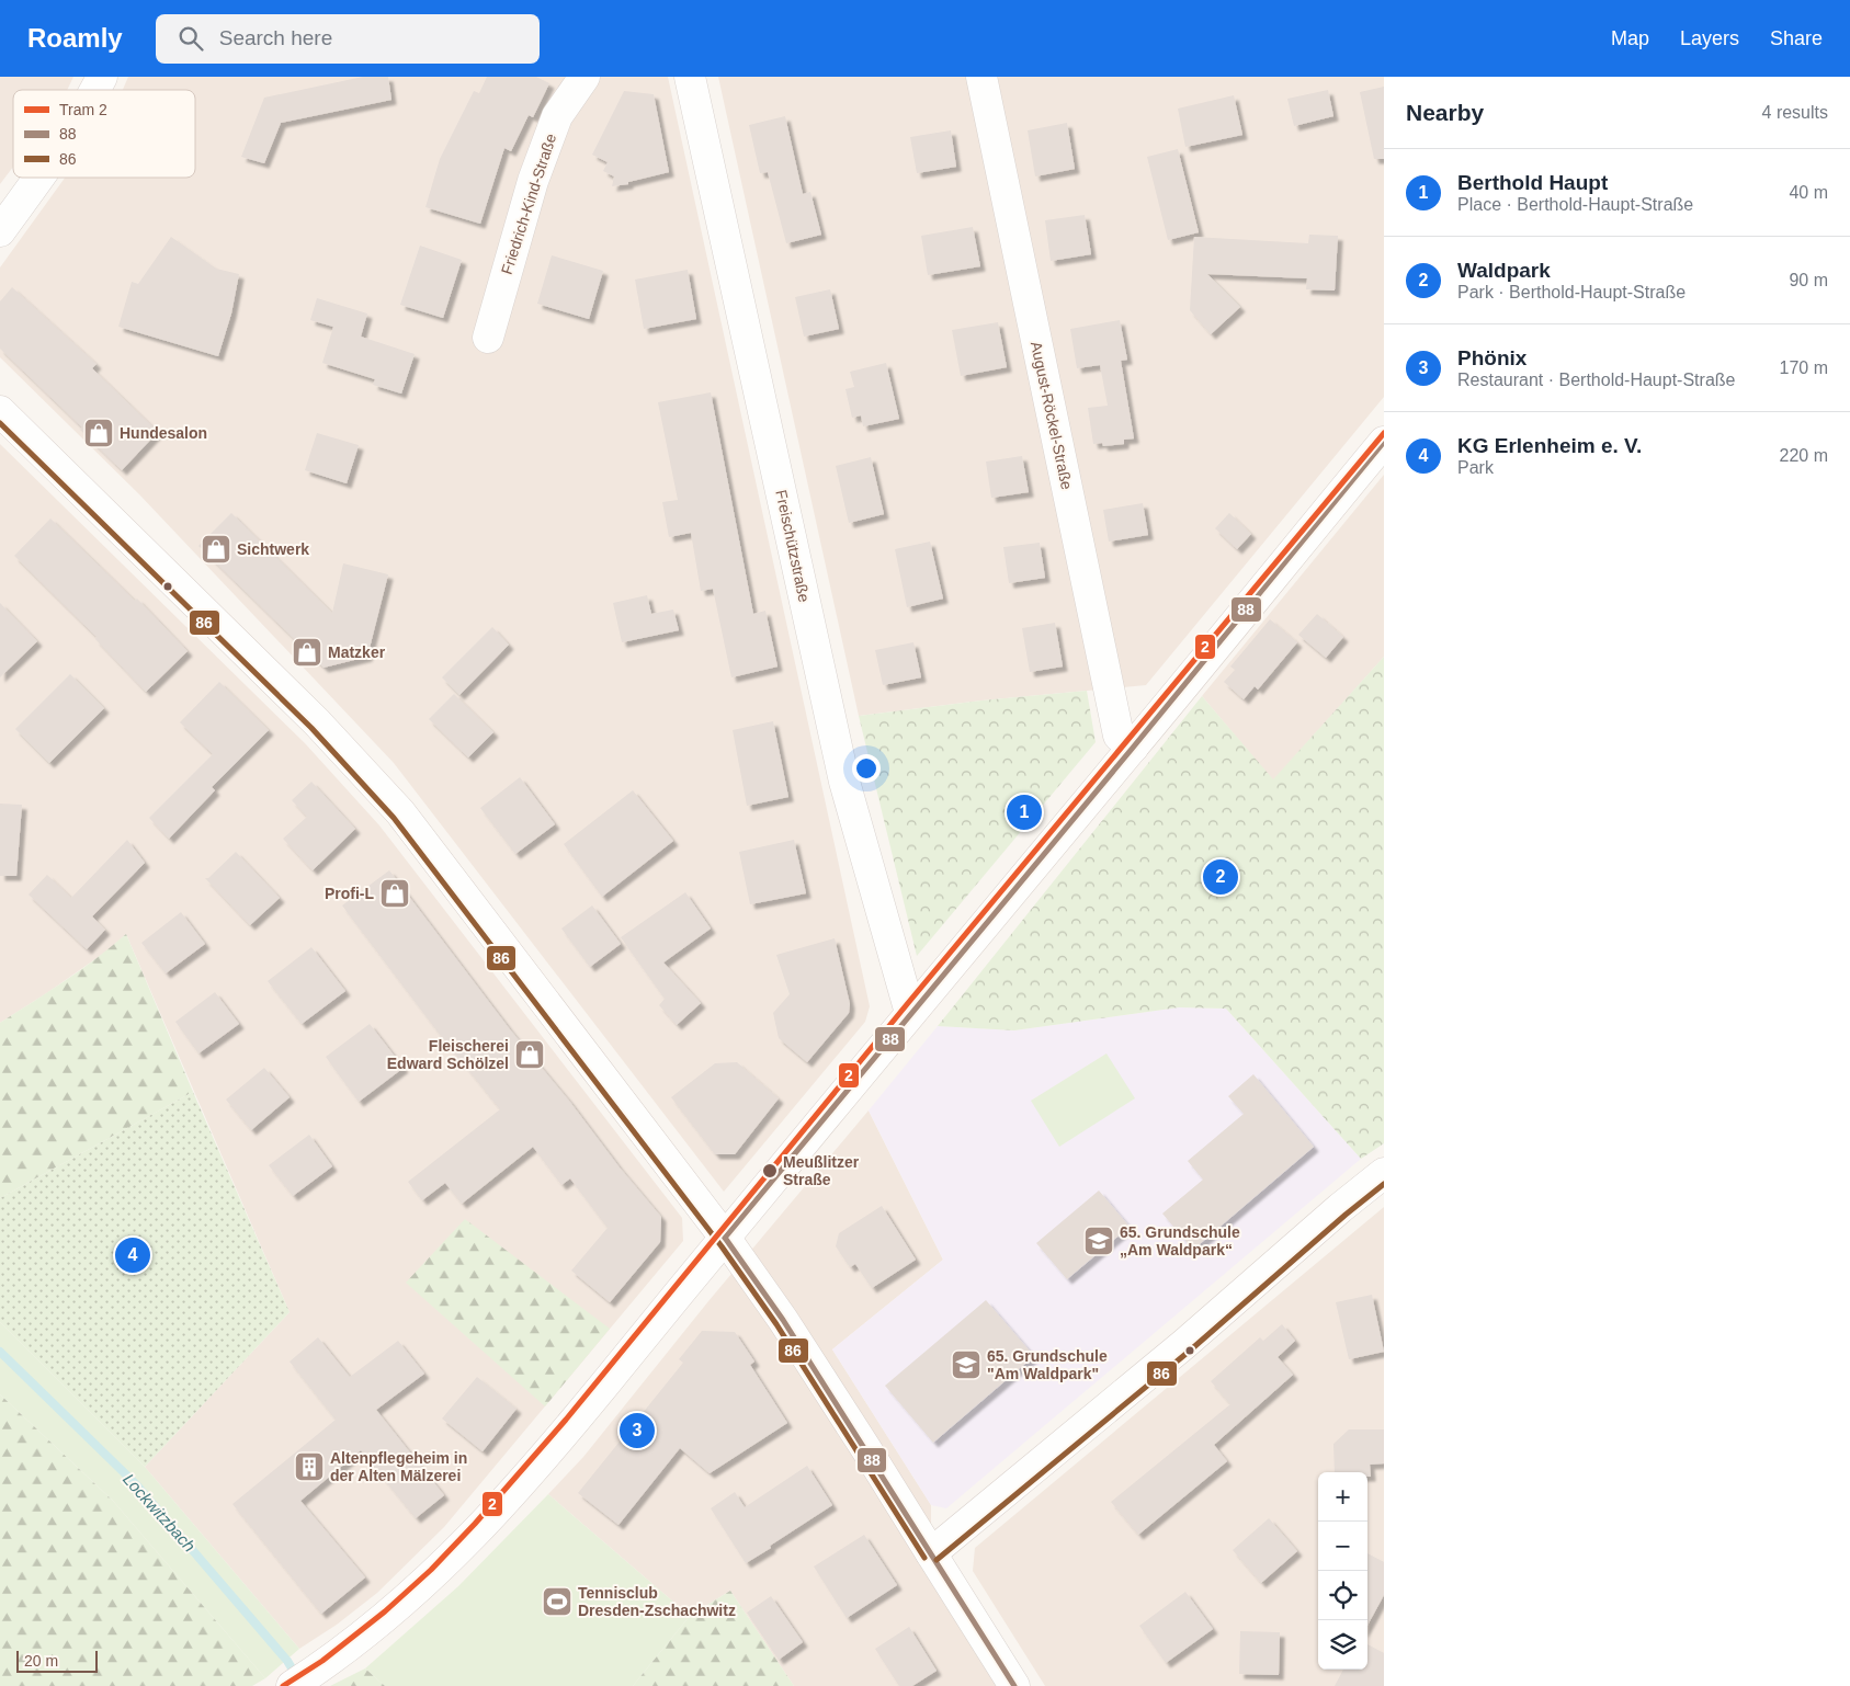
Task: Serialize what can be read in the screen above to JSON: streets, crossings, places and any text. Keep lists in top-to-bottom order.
{
  "streets": {
    "street": ["Friedrich-Kind-Straße", "August-Röckel-Straße", "Freischützstraße"]
  },
  "water": ["Lockwitzbach"],
  "places": {
    "shop": [
      "Hundesalon",
      "Sichtwerk",
      "Matzker",
      "Profi-L",
      "Fleischerei Edward Schölzel"
    ],
    "other": ["Meußlitzer Straße"],
    "school or university": ["65. Grundschule „Am Waldpark“", "65. Grundschule \"Am Waldpark\""],
    "building": ["Altenpflegeheim in der Alten Mälzerei"],
    "sports": ["Tennisclub Dresden-Zschachwitz"]
  },
  "lines": ["transit line 86", "tram line 2", "transit line 88"],
  "legend": ["Tram 2", "88", "86"],
  "scale_bar": "20 m",
  "page": {
    "header": "Roamly",
    "search": "Search here",
    "nav": ["Map", "Layers", "Share"],
    "heading": ["Nearby", "4 results"],
    "list": [
      {
        "mark": "1",
        "name": "Berthold Haupt",
        "note": "Place · Berthold-Haupt-Straße",
        "value": "40 m"
      },
      {
        "mark": "2",
        "name": "Waldpark",
        "note": "Park · Berthold-Haupt-Straße",
        "value": "90 m"
      },
      {
        "mark": "3",
        "name": "Phönix",
        "note": "Restaurant · Berthold-Haupt-Straße",
        "value": "170 m"
      },
      {
        "mark": "4",
        "name": "KG Erlenheim e. V.",
        "note": "Park",
        "value": "220 m"
      }
    ],
    "pins": [
      "1",
      "2",
      "4",
      "3"
    ],
    "map_buttons": ["+", "−"],
    "scale": "20 m"
  }
}
